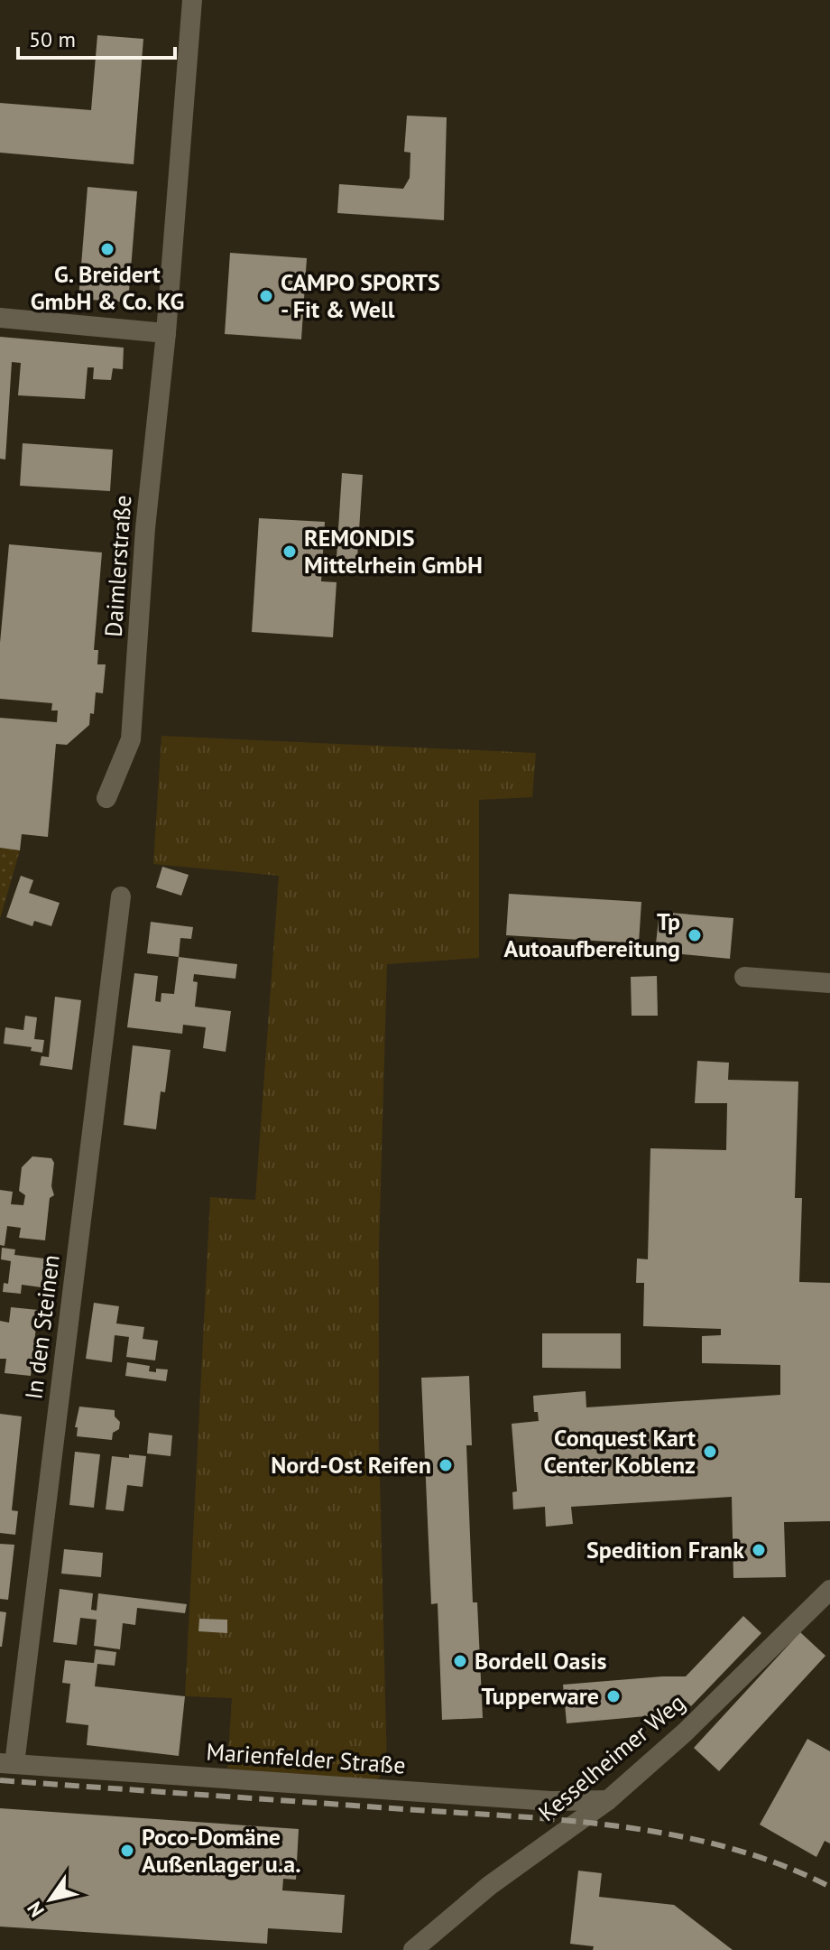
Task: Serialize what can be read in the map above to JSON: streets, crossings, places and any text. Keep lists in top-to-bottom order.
{
  "streets": {
    "street": [
      "Daimlerstraße",
      "In den Steinen",
      "Kesselheimer Weg",
      "Marienfelder Straße"
    ]
  },
  "crossings": [
    ["In den Steinen", "Marienfelder Straße"],
    ["Kesselheimer Weg", "Marienfelder Straße"]
  ],
  "places": [
    "G. Breidert GmbH & Co. KG",
    "CAMPO SPORTS - Fit & Well",
    "REMONDIS Mittelrhein GmbH",
    "Tp Autoaufbereitung",
    "Conquest Kart Center Koblenz",
    "Nord-Ost Reifen",
    "Spedition Frank",
    "Bordell Oasis",
    "Tupperware",
    "Poco-Domäne Außenlager u.a."
  ],
  "scale_bar": "50 m",
  "north": "bottom left"
}
